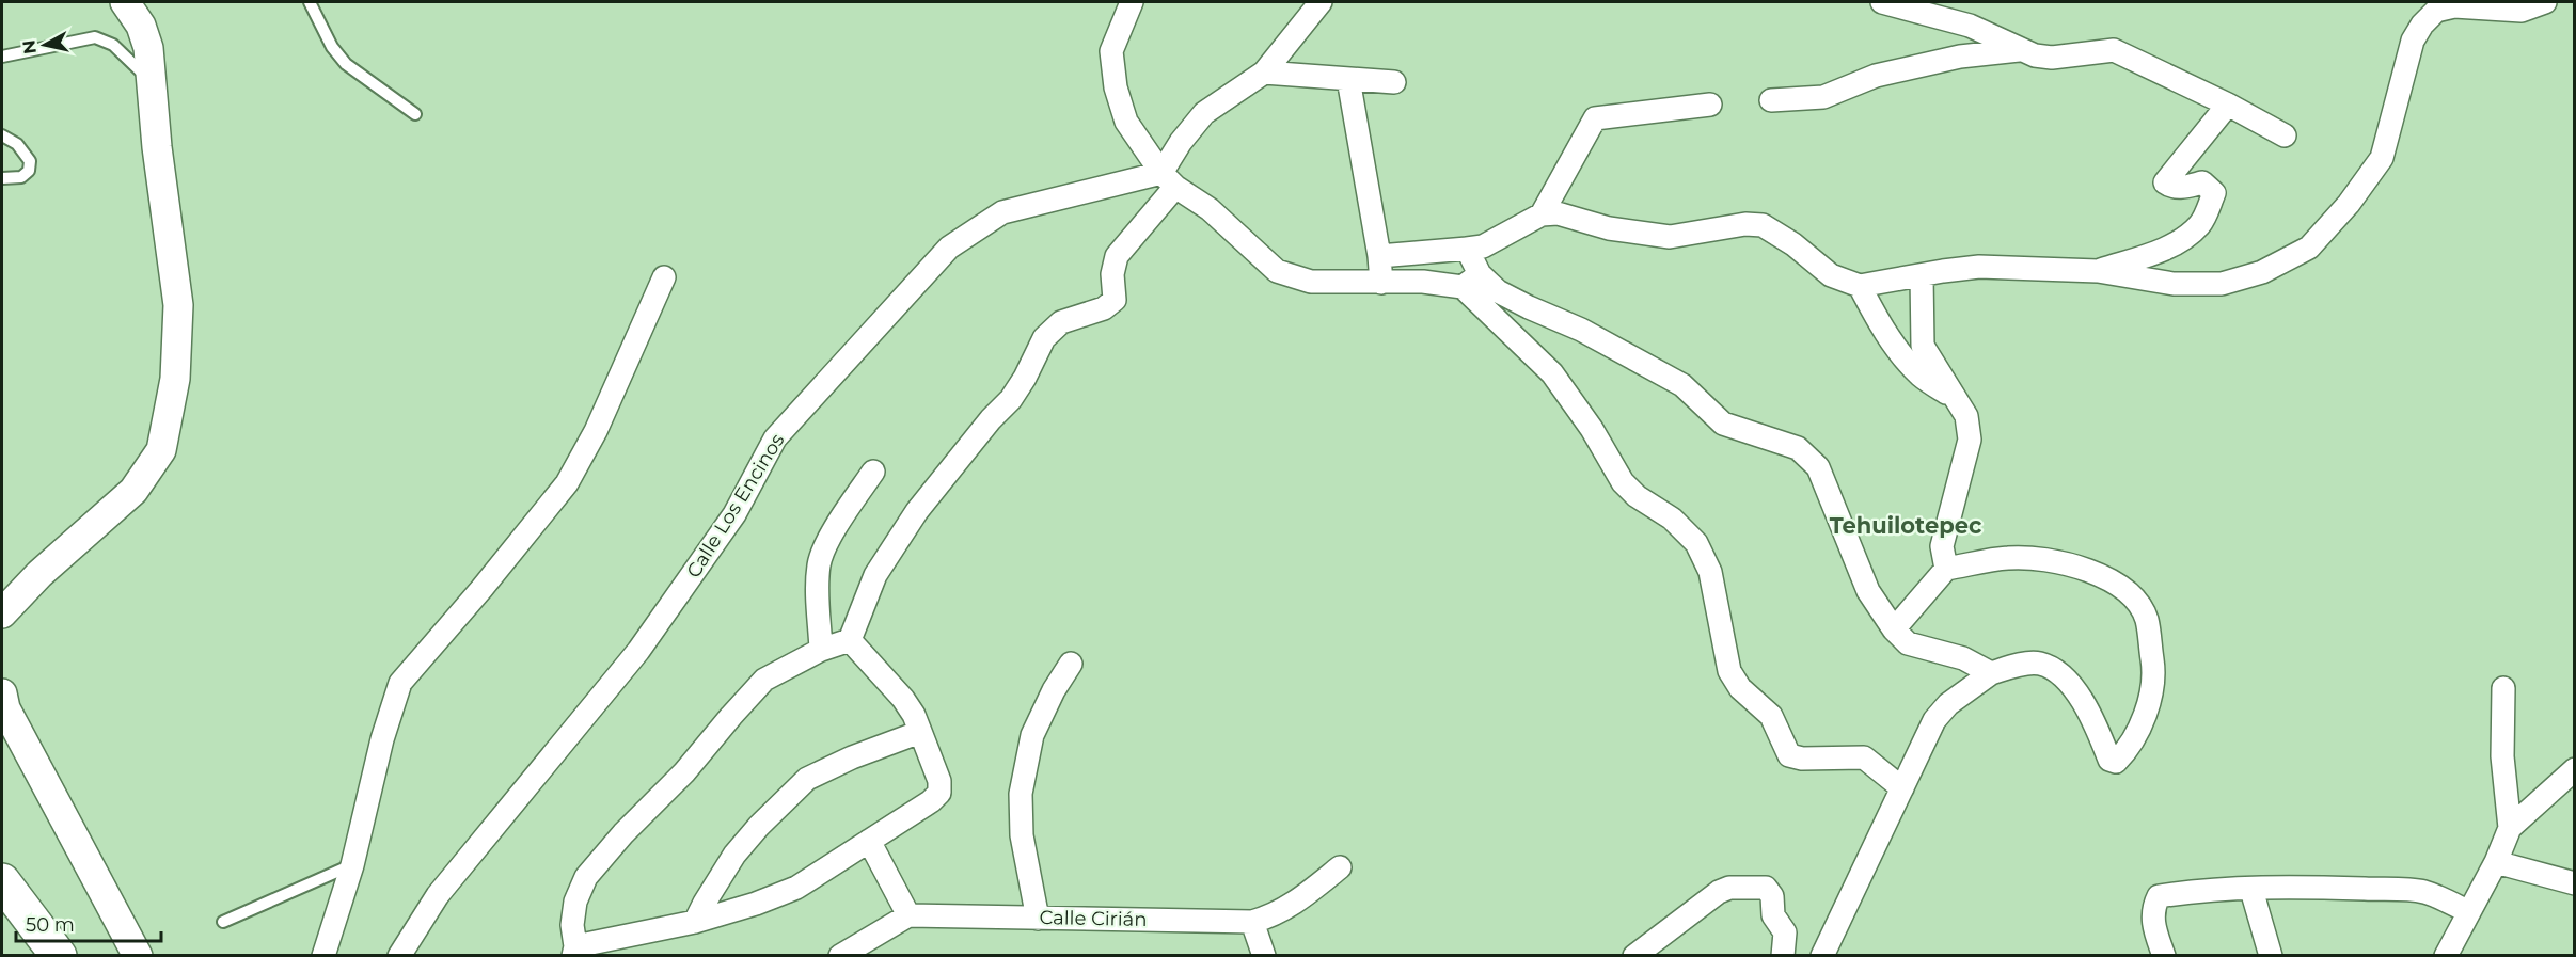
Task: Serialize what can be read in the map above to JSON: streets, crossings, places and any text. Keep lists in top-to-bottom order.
{
  "streets": {
    "street": ["Calle Los Encinos", "Calle Cirián"]
  },
  "districts": ["Tehuilotepec"],
  "scale_bar": "50 m",
  "north": "left"
}
